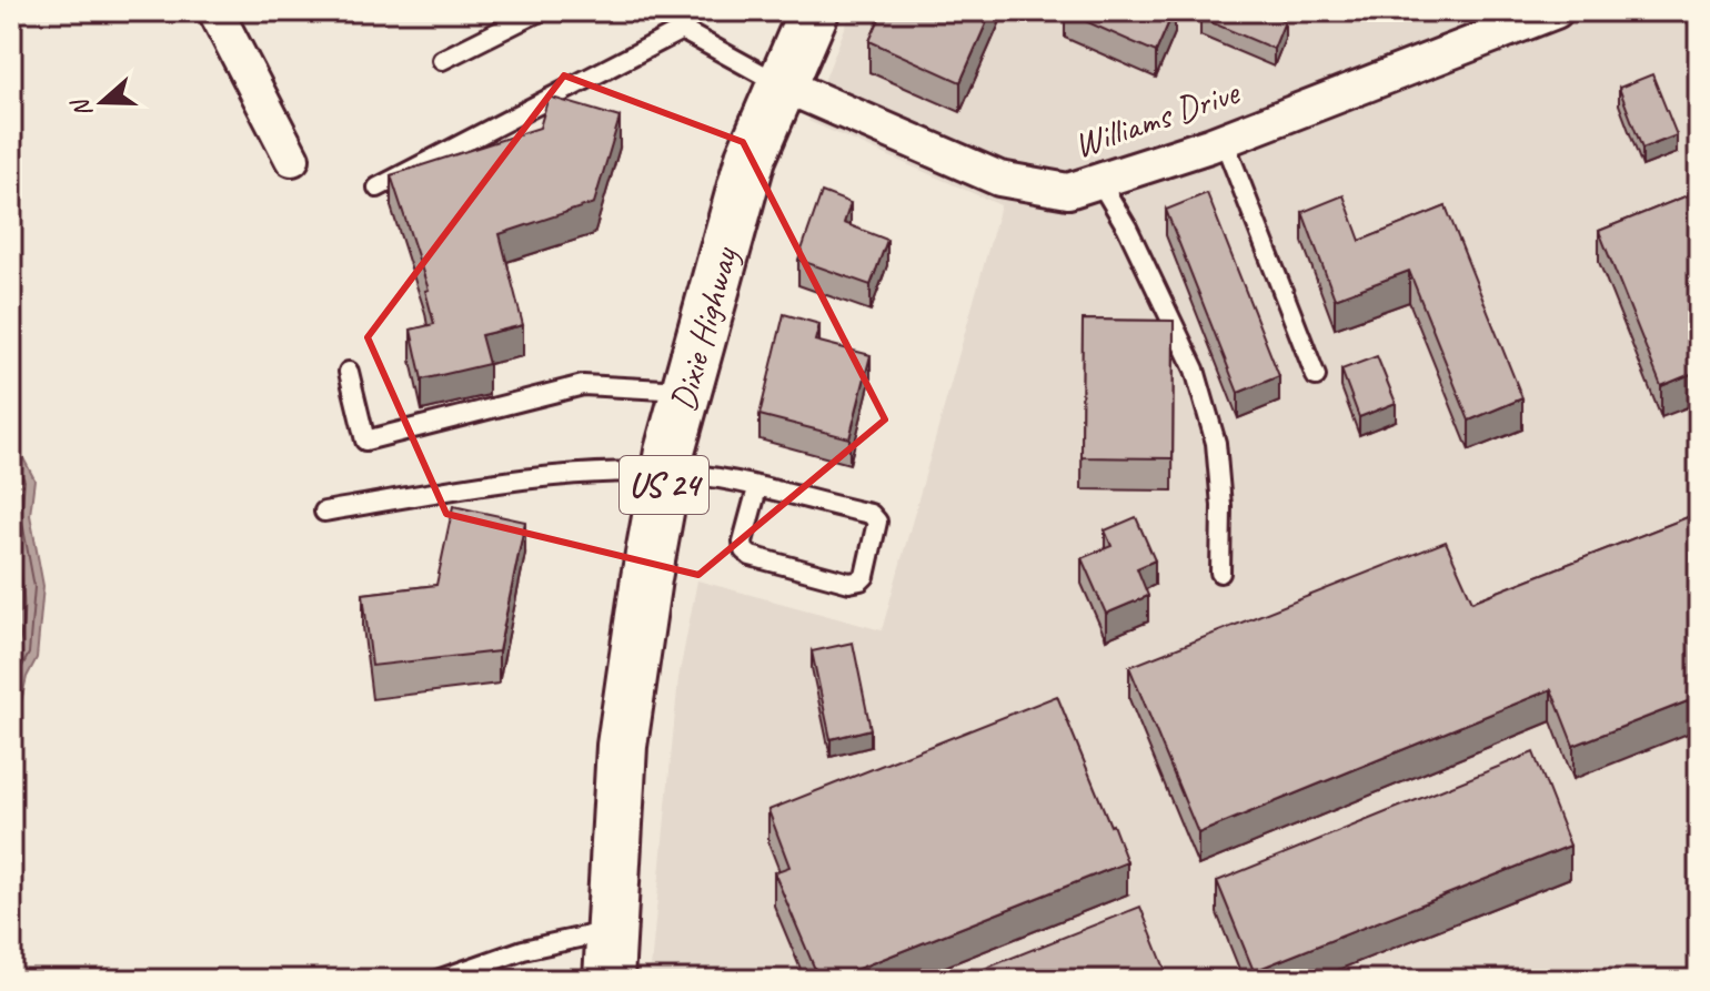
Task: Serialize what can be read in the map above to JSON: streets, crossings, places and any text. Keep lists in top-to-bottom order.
{
  "streets": {
    "main road": ["Dixie Highway", "US 24"],
    "street": ["Williams Drive"]
  },
  "crossings": [
    ["Williams Drive", "Dixie Highway"]
  ],
  "north": "left"
}
